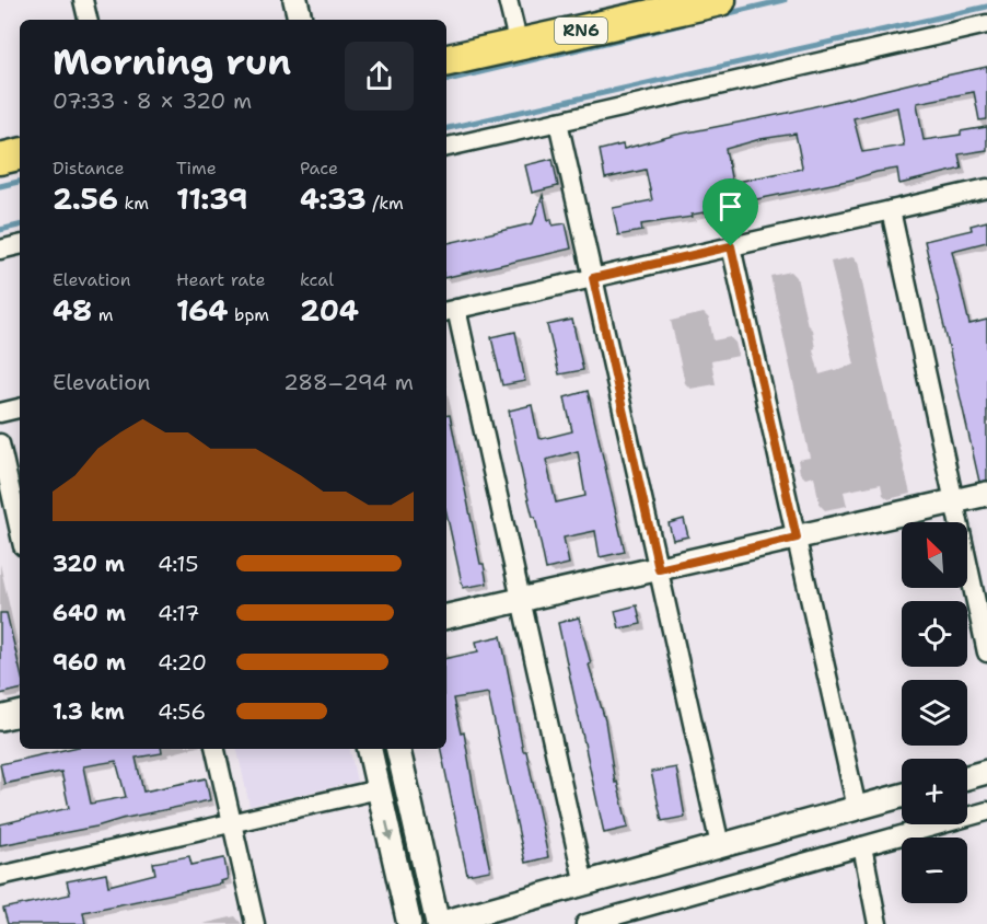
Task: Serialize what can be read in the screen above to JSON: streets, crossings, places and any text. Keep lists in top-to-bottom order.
{
  "streets": {
    "highway": ["RN6"]
  },
  "north": "top left",
  "page": {
    "heading": ["Morning run", "07:33 · 8 × 320 m"],
    "stats": [
      ["Distance", "2.56 km"],
      ["Time", "11:39"],
      ["Pace", "4:33 /km"],
      ["Elevation", "48 m"],
      ["Heart rate", "164 bpm"],
      ["kcal", "204"]
    ],
    "chart": ["Elevation", "288–294 m"],
    "map_buttons": ["+", "−"],
    "list": [
      {
        "name": "320 m",
        "note": "4:15"
      },
      {
        "name": "640 m",
        "note": "4:17"
      },
      {
        "name": "960 m",
        "note": "4:20"
      },
      {
        "name": "1.3 km",
        "note": "4:56"
      }
    ]
  }
}
